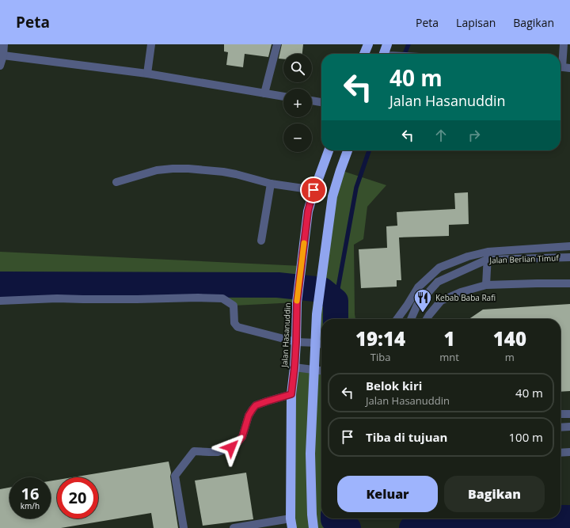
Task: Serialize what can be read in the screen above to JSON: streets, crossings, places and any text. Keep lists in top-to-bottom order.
{
  "streets": {
    "highway": ["Jalan Hasanuddin"],
    "street": ["Jalan Berlian Timuf"]
  },
  "places": {
    "restaurant": ["Kebab Baba Rafi"]
  },
  "page": {
    "header": "Peta",
    "nav": ["Peta", "Lapisan", "Bagikan"],
    "map_buttons": ["+", "−"],
    "turn": ["40 m", "Jalan Hasanuddin"],
    "eta": [
      "19:14",
      "Tiba",
      "1",
      "mnt",
      "140",
      "m"
    ],
    "list": [
      {
        "name": "Belok kiri",
        "note": "Jalan Hasanuddin",
        "value": "40 m"
      },
      {
        "name": "Tiba di tujuan",
        "value": "100 m"
      }
    ],
    "buttons": ["Keluar", "Bagikan"],
    "speed": "16 km/h",
    "limit": "20"
  }
}
